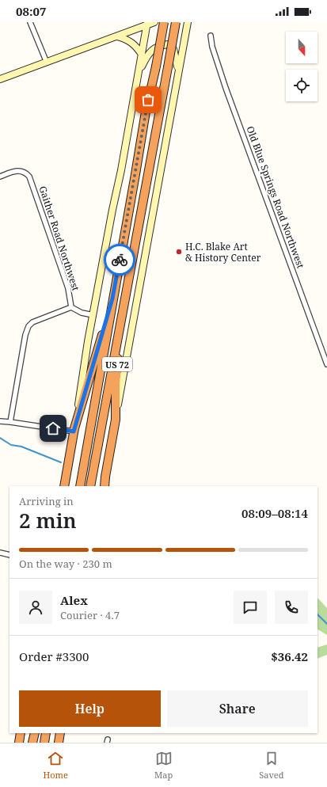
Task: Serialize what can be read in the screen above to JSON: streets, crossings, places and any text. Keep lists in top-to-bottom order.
{
  "streets": {
    "highway": ["US 72"],
    "street": ["Old Blue Springs Road Northwest", "Gaither Road Northwest"]
  },
  "places": ["H.C. Blake Art & History Center"],
  "north": "bottom",
  "page": {
    "status": "08:07",
    "heading": ["2 min", "Arriving in", "08:09–08:14"],
    "panel": [
      "Alex",
      "Courier · 4.7",
      "Order #3300",
      "$36.42"
    ],
    "bar": "On the way · 230 m",
    "buttons": ["Help", "Share"],
    "tabs": ["Home", "Map", "Saved"]
  }
}
